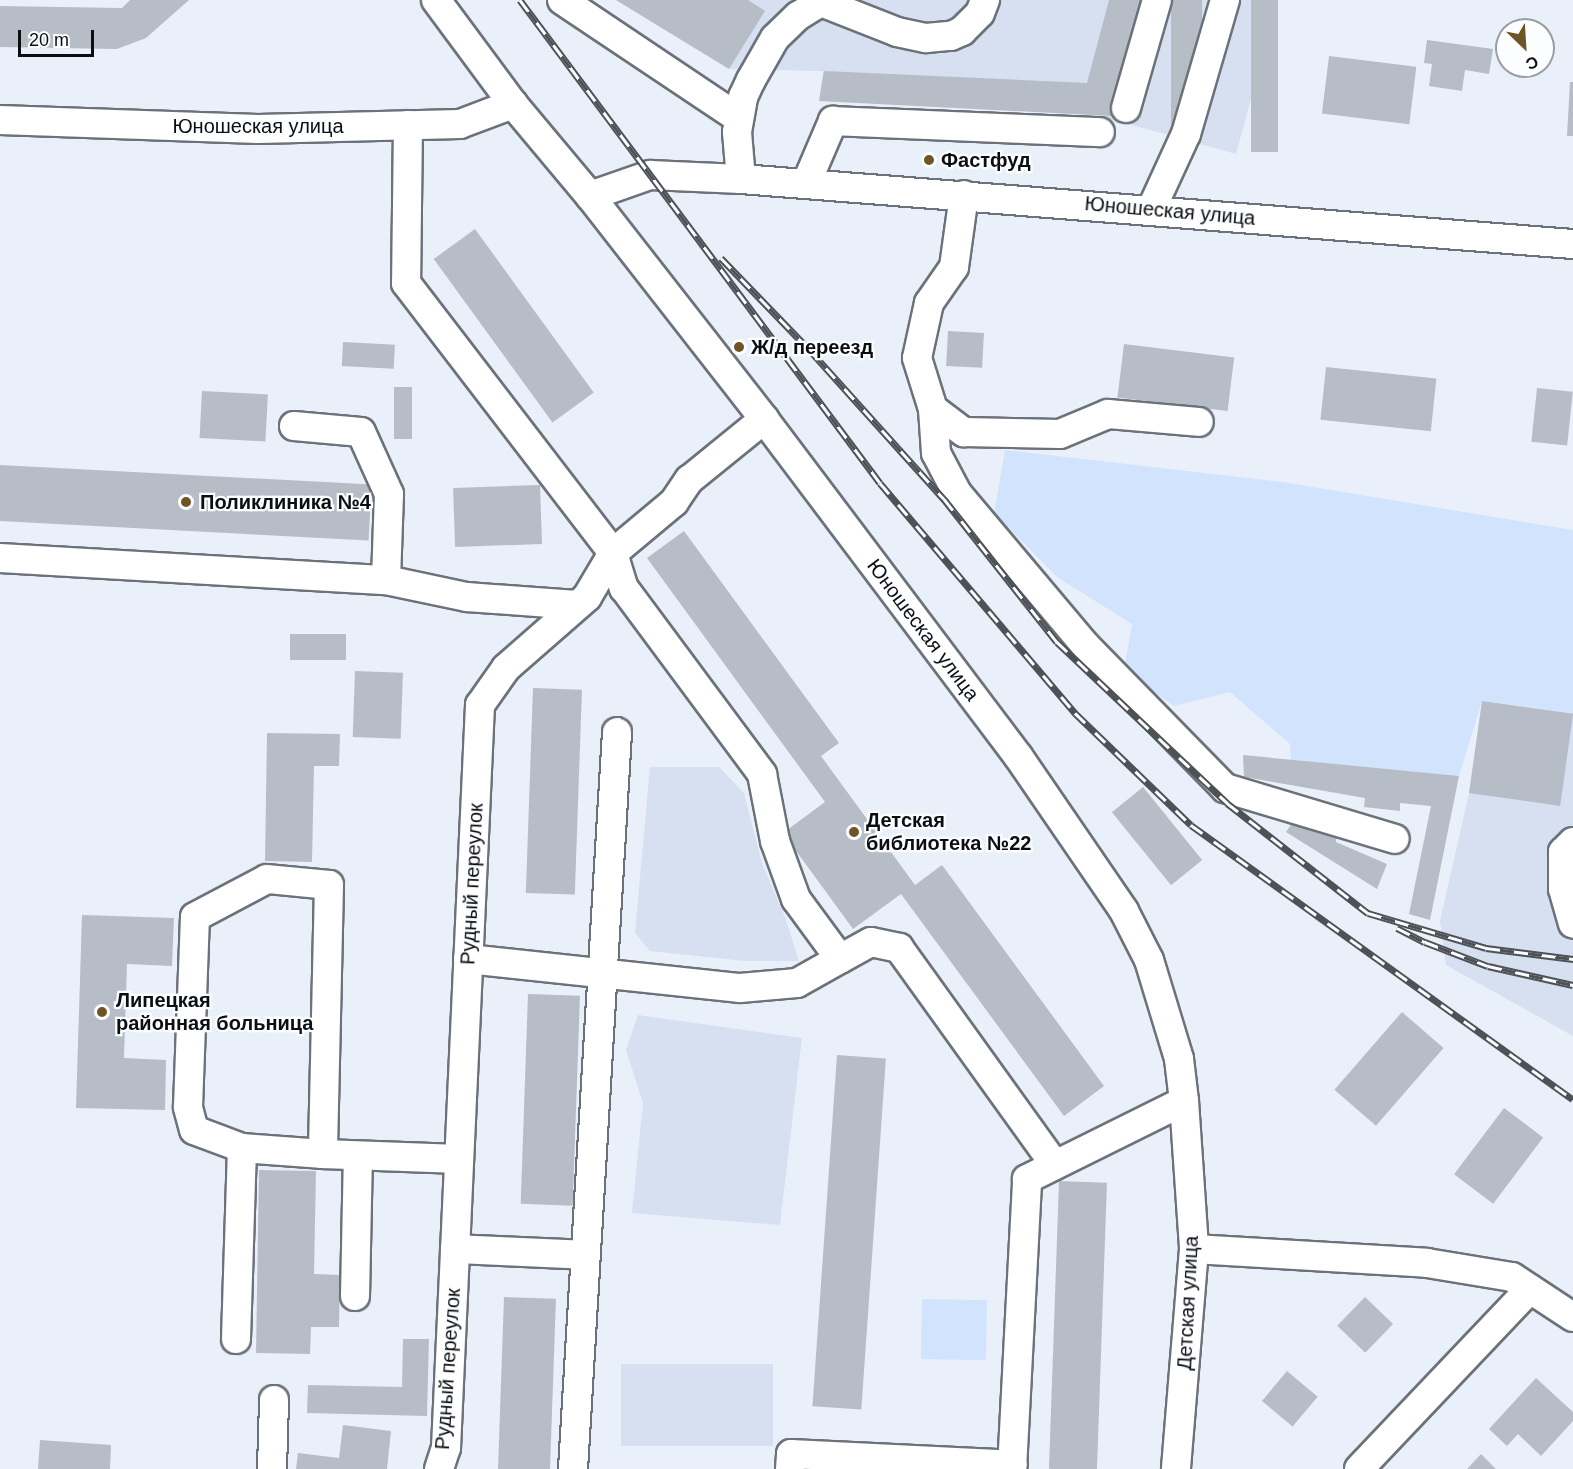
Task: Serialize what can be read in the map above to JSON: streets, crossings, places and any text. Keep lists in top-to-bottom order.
{
  "streets": {
    "street": ["Юношеская улица", "Рудный переулок", "Детская улица"]
  },
  "crossings": [
    ["Юношеская улица", "Рудный переулок"],
    ["Юношеская улица", "Детская улица"]
  ],
  "places": [
    "Фастфуд",
    "Ж/д переезд",
    "Поликлиника №4",
    "Детская библиотека №22",
    "Липецкая районная больница"
  ],
  "scale_bar": "20 m",
  "north": "bottom right"
}
